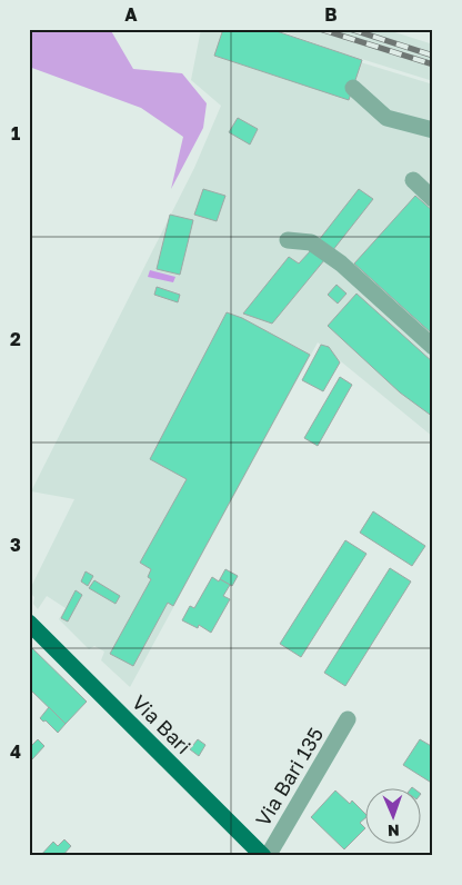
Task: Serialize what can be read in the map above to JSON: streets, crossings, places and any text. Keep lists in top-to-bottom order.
{
  "streets": {
    "main road": ["Via Bari"],
    "street": ["Via Bari 135"]
  },
  "crossings": [
    ["Via Bari", "Via Bari 135"]
  ],
  "north": "bottom",
  "grid": {
    "columns": ["A", "B"],
    "rows": [
      "1",
      "2",
      "3",
      "4"
    ]
  }
}
